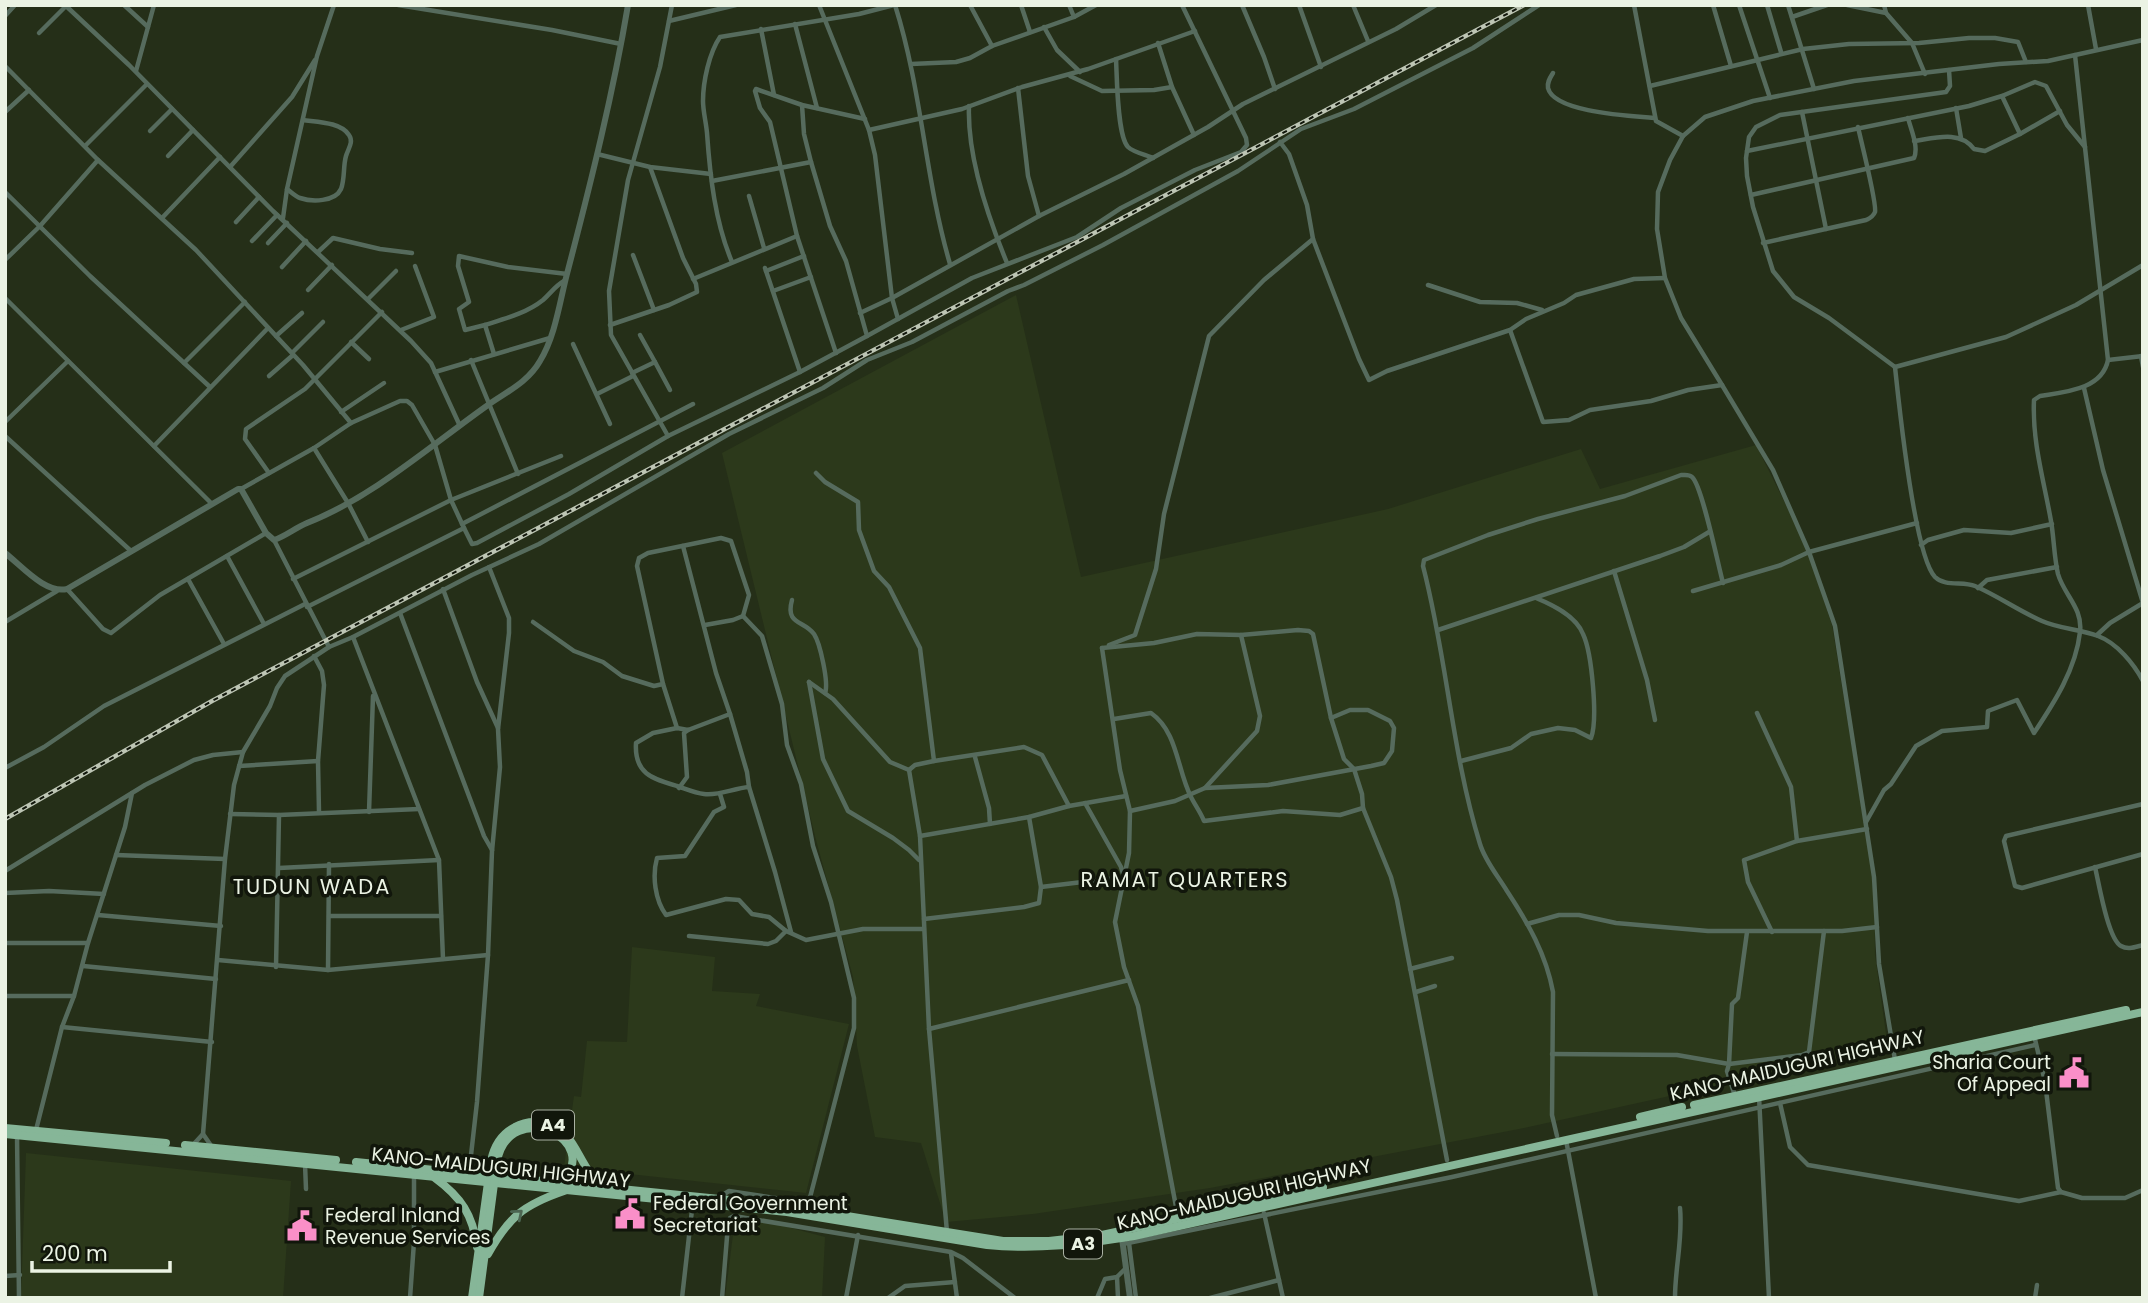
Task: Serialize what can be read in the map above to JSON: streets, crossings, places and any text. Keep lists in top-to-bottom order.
{
  "streets": {
    "highway": ["KANO-MAIDUGURI HIGHWAY", "A4", "A3"]
  },
  "crossings": [
    ["KANO-MAIDUGURI HIGHWAY", "A4"]
  ],
  "districts": ["RAMAT QUARTERS", "TUDUN WADA"],
  "places": {
    "public building": ["Sharia Court Of Appeal", "Federal Government Secretariat", "Federal Inland Revenue Services"]
  },
  "scale_bar": "200 m"
}
